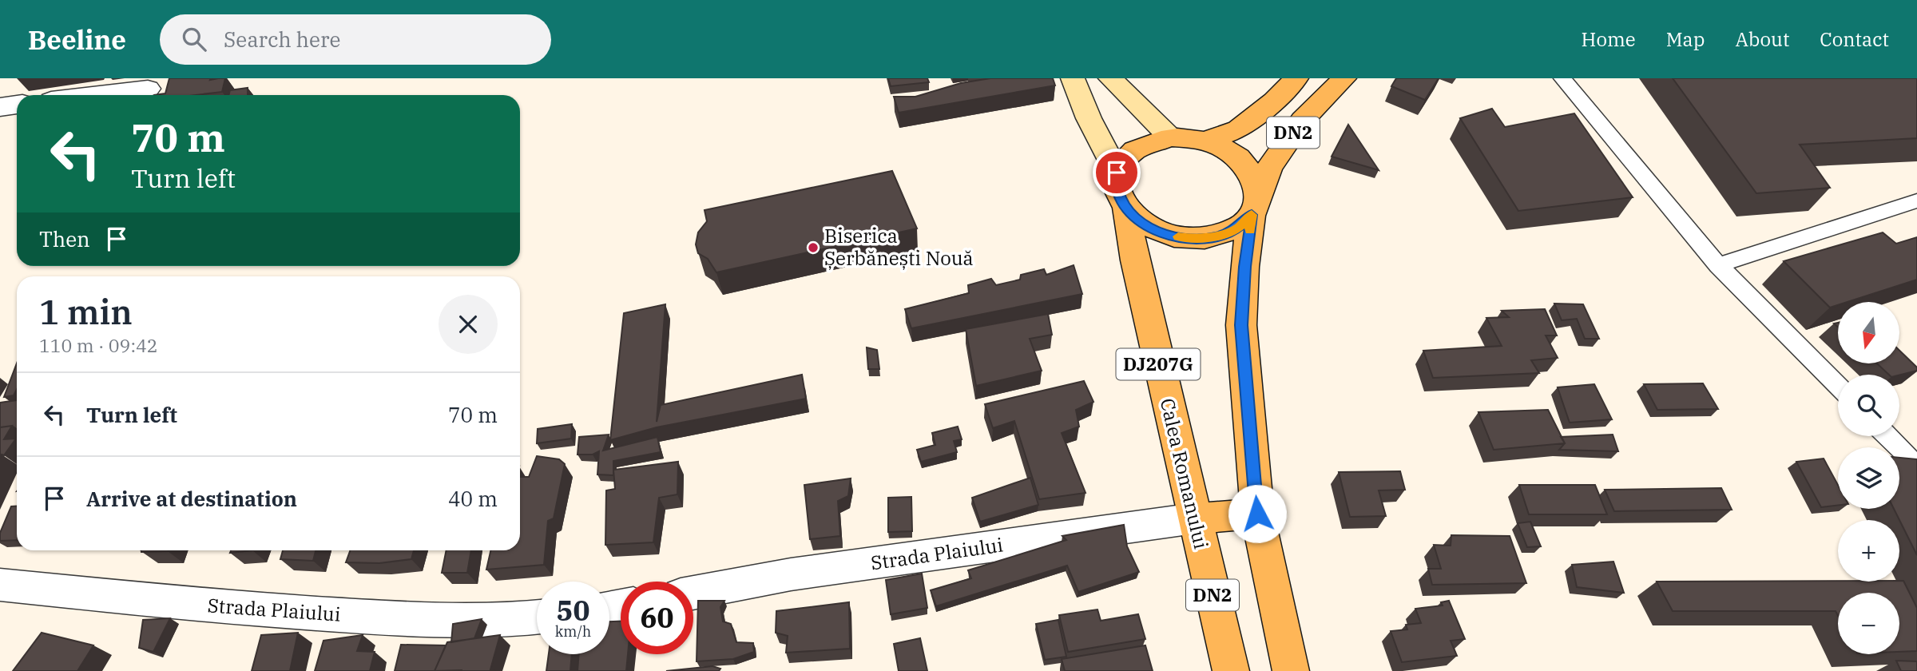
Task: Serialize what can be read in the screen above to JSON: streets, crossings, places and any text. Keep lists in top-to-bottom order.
{
  "streets": {
    "main road": ["DN2", "DJ207G", "Calea Romanului"],
    "street": ["Strada Plaiului"]
  },
  "crossings": [
    ["DN2", "Calea Romanului"],
    ["Calea Romanului", "Strada Plaiului"]
  ],
  "places": ["Biserica Șerbănești Nouă"],
  "north": "bottom",
  "page": {
    "header": "Beeline",
    "search": "Search here",
    "nav": [
      "Home",
      "Map",
      "About",
      "Contact"
    ],
    "turn": ["70 m", "Turn left"],
    "then": "Then",
    "heading": ["1 min", "110 m · 09:42"],
    "map_buttons": ["+", "−"],
    "list": [
      {
        "name": "Turn left",
        "value": "70 m"
      },
      {
        "name": "Arrive at destination",
        "value": "40 m"
      }
    ],
    "speed": "50 km/h",
    "limit": "60"
  }
}
